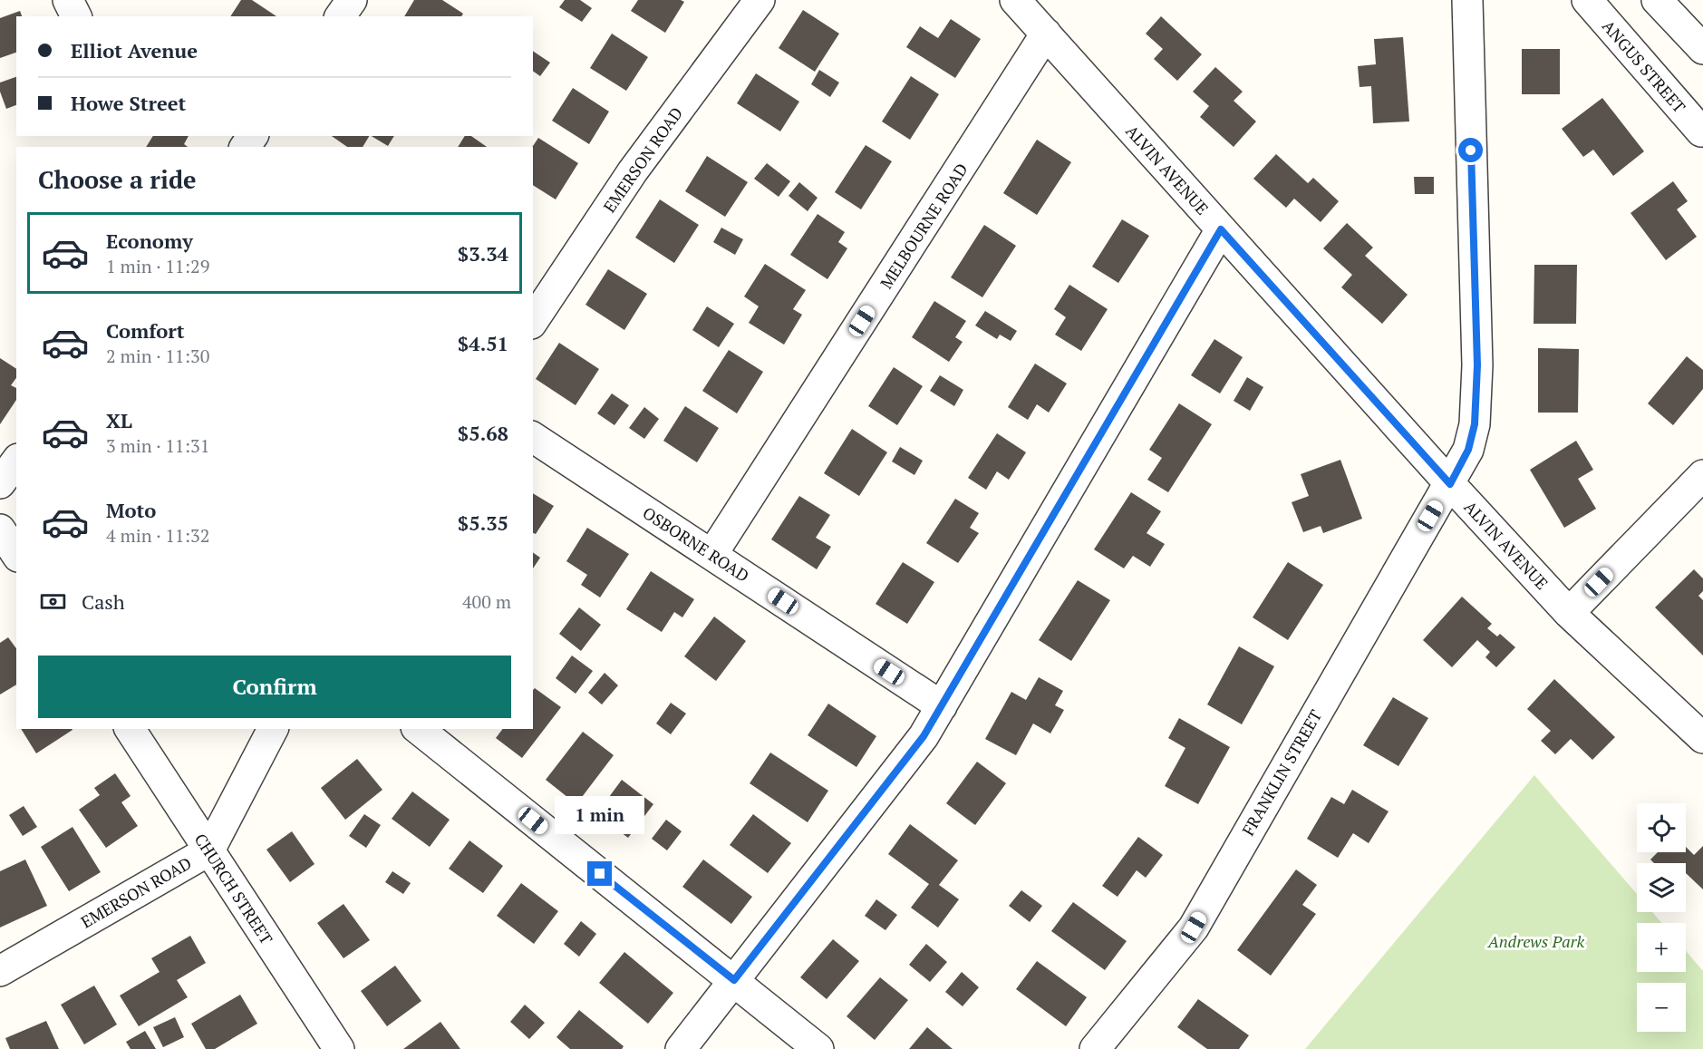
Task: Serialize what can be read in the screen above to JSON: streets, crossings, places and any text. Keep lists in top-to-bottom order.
{
  "streets": {
    "street": [
      "ANGUS STREET",
      "EMERSON ROAD",
      "ALVIN AVENUE",
      "MELBOURNE ROAD",
      "OSBORNE ROAD",
      "FRANKLIN STREET",
      "CHURCH STREET"
    ]
  },
  "crossings": [
    ["EMERSON ROAD", "CHURCH STREET"],
    ["ALVIN AVENUE", "MELBOURNE ROAD"],
    ["ALVIN AVENUE", "FRANKLIN STREET"],
    ["MELBOURNE ROAD", "OSBORNE ROAD"]
  ],
  "parks": ["Andrews Park"],
  "page": {
    "banner": ["Elliot Avenue", "Howe Street"],
    "heading": "Choose a ride",
    "list": [
      {
        "name": "Economy",
        "note": "1 min · 11:29",
        "value": "$3.34"
      },
      {
        "name": "Comfort",
        "note": "2 min · 11:30",
        "value": "$4.51"
      },
      {
        "name": "XL",
        "note": "3 min · 11:31",
        "value": "$5.68"
      },
      {
        "name": "Moto",
        "note": "4 min · 11:32",
        "value": "$5.35"
      }
    ],
    "pay": ["Cash", "400 m"],
    "buttons": "Confirm",
    "bubble": "1 min",
    "map_buttons": ["+", "−"]
  }
}
